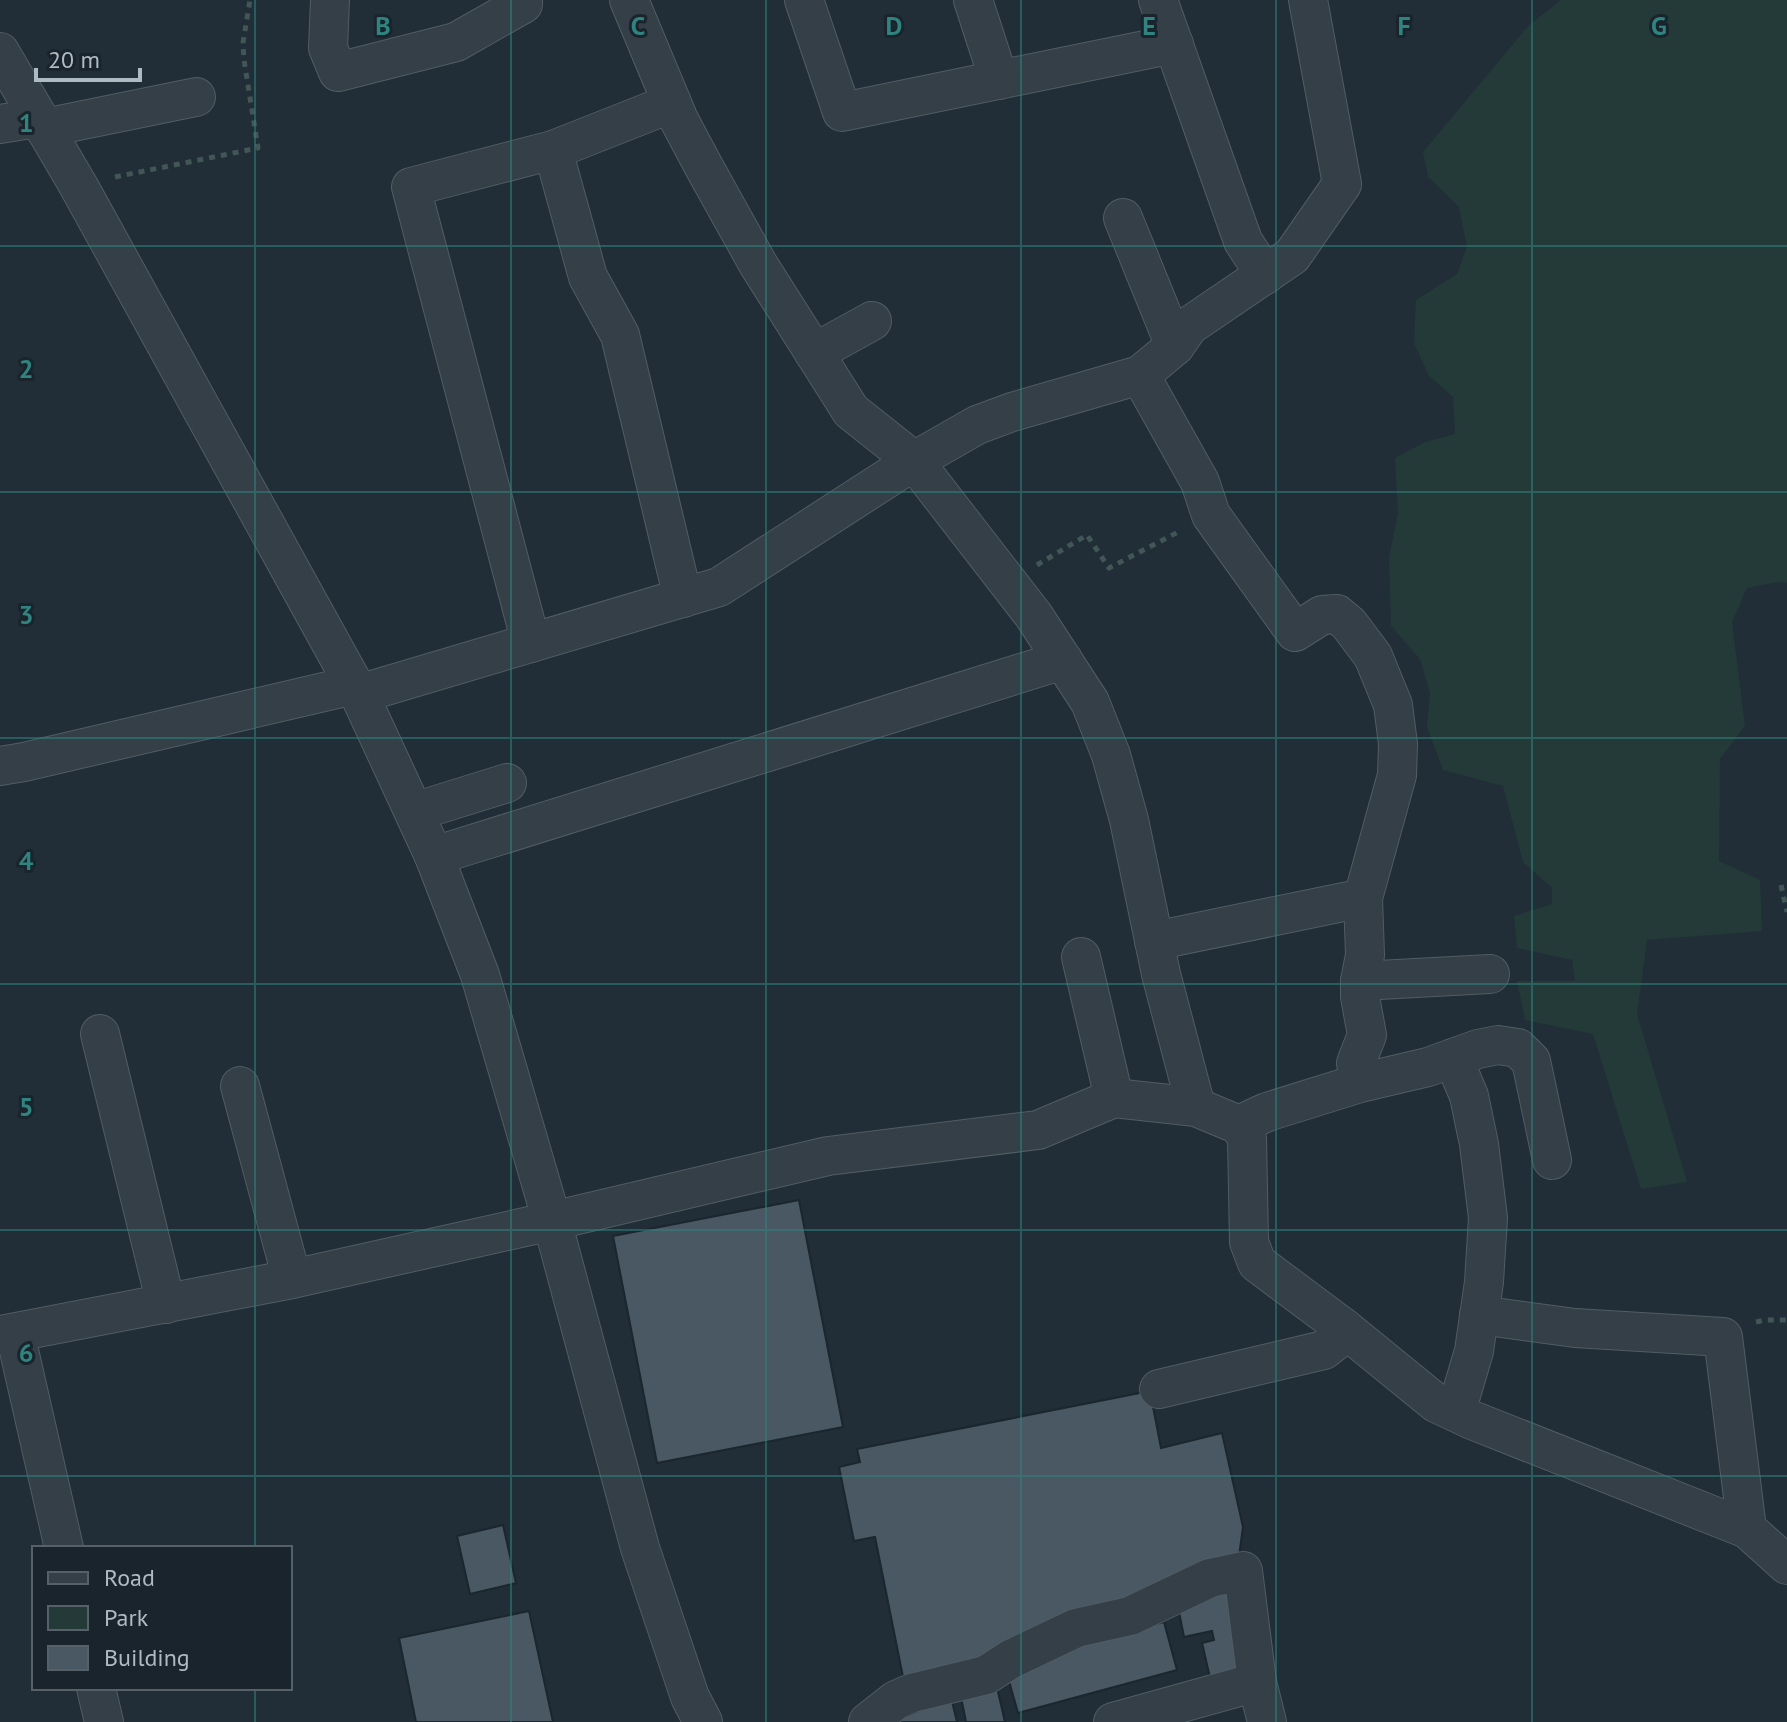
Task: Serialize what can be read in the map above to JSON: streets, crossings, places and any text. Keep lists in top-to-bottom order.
{
  "legend": ["Road", "Park", "Building"],
  "scale_bar": "20 m",
  "grid": {
    "columns": [
      "B",
      "C",
      "D",
      "E",
      "F",
      "G"
    ],
    "rows": [
      "1",
      "2",
      "3",
      "4",
      "5",
      "6"
    ]
  }
}
